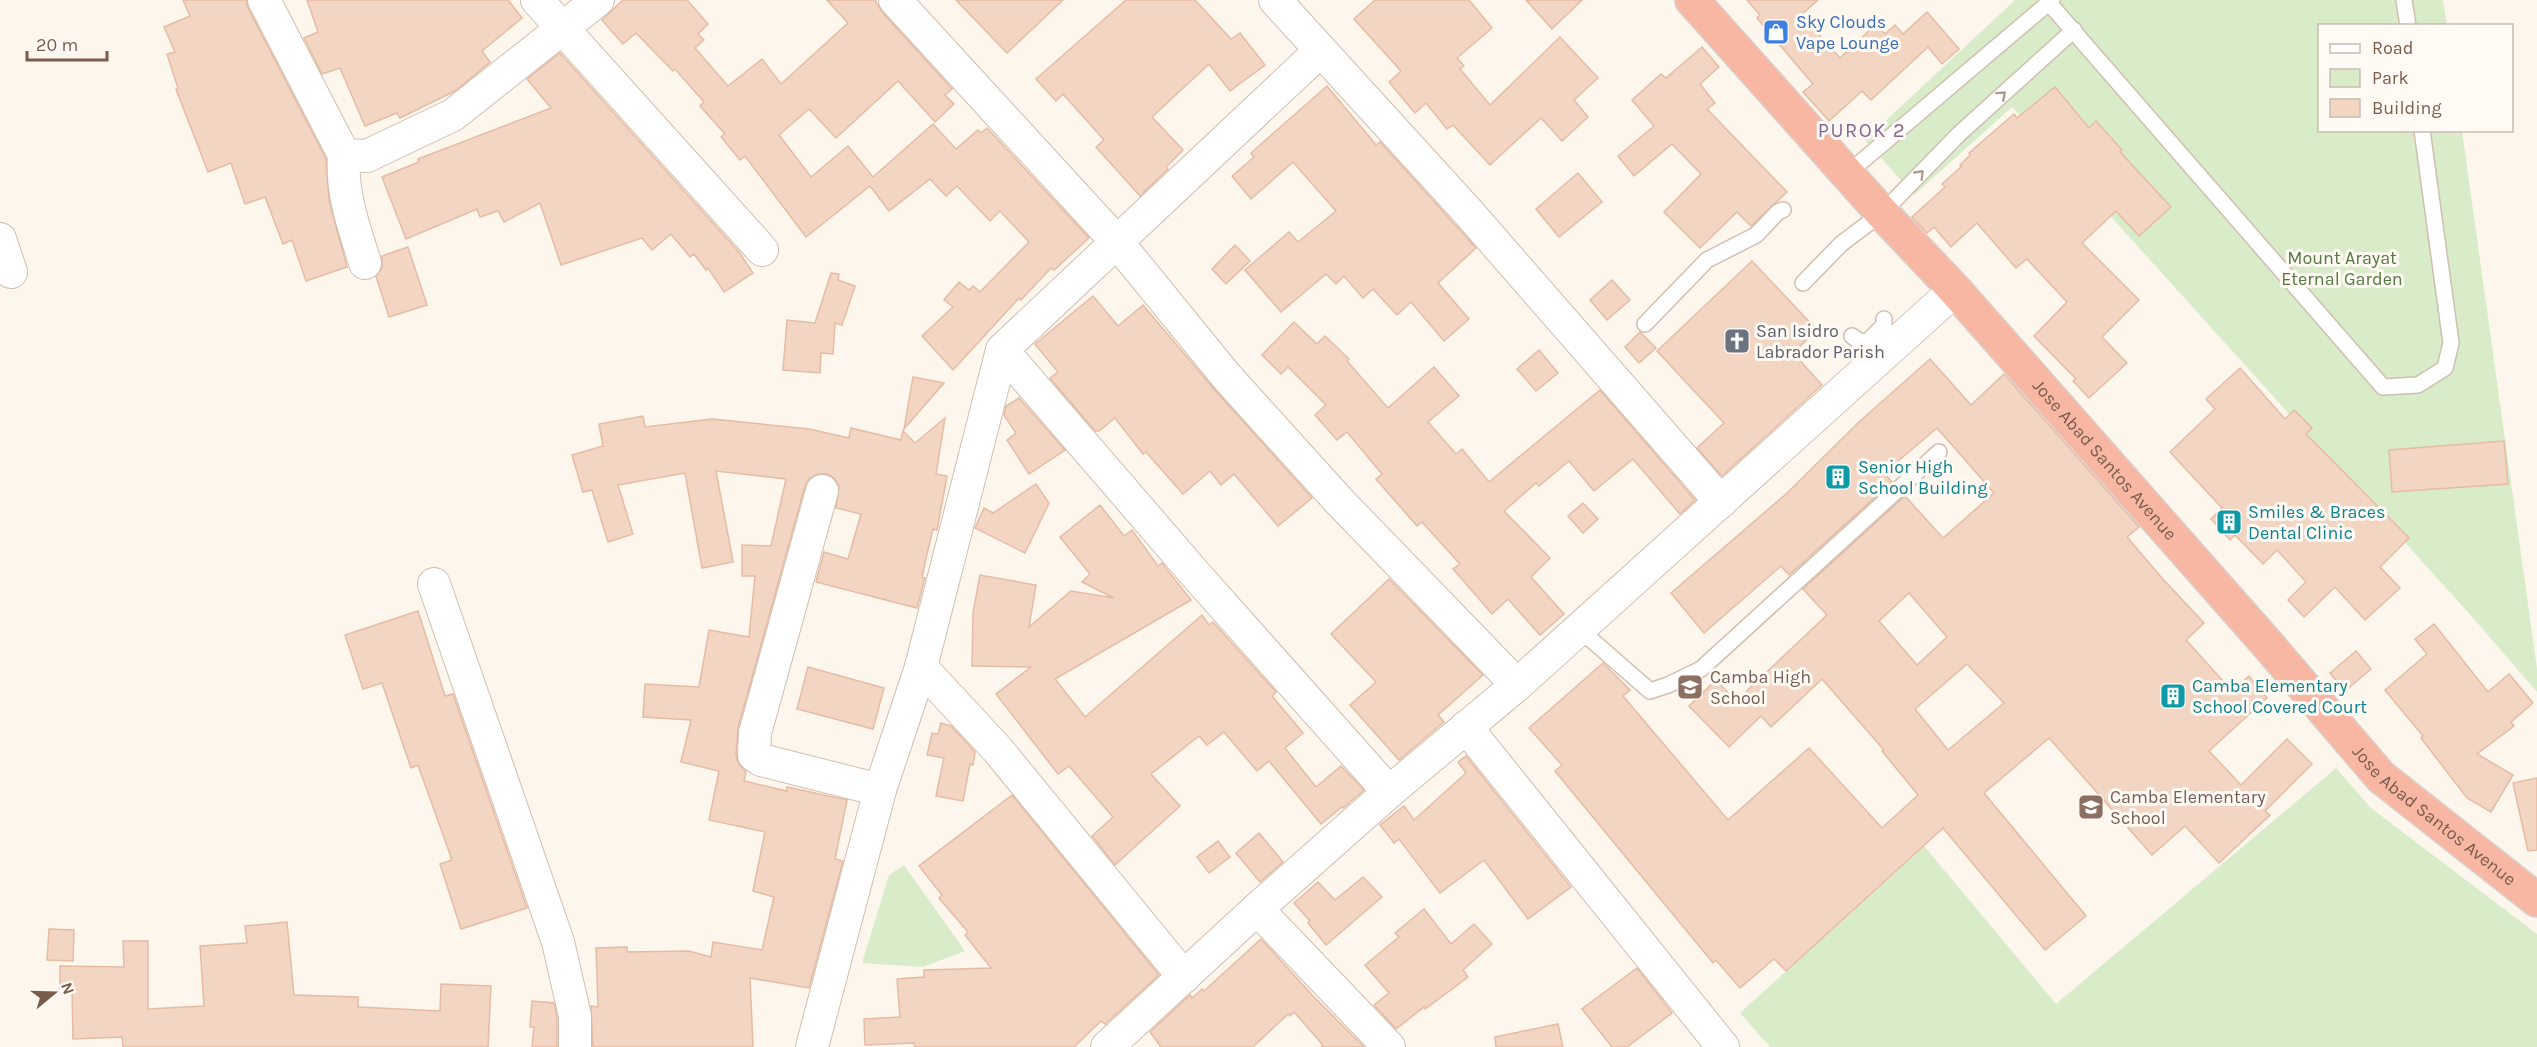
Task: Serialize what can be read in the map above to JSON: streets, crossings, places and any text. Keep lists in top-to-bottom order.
{
  "streets": {
    "highway": ["Jose Abad Santos Avenue"]
  },
  "districts": ["PUROK 2"],
  "parks": ["Mount Arayat Eternal Garden"],
  "places": {
    "shop": ["Sky Clouds Vape Lounge"],
    "church": ["San Isidro Labrador Parish"],
    "building": ["Senior High School Building", "Smiles & Braces Dental Clinic", "Camba Elementary School Covered Court"],
    "school or university": ["Camba High School", "Camba Elementary School"]
  },
  "legend": ["Road", "Park", "Building"],
  "scale_bar": "20 m",
  "north": "right"
}
